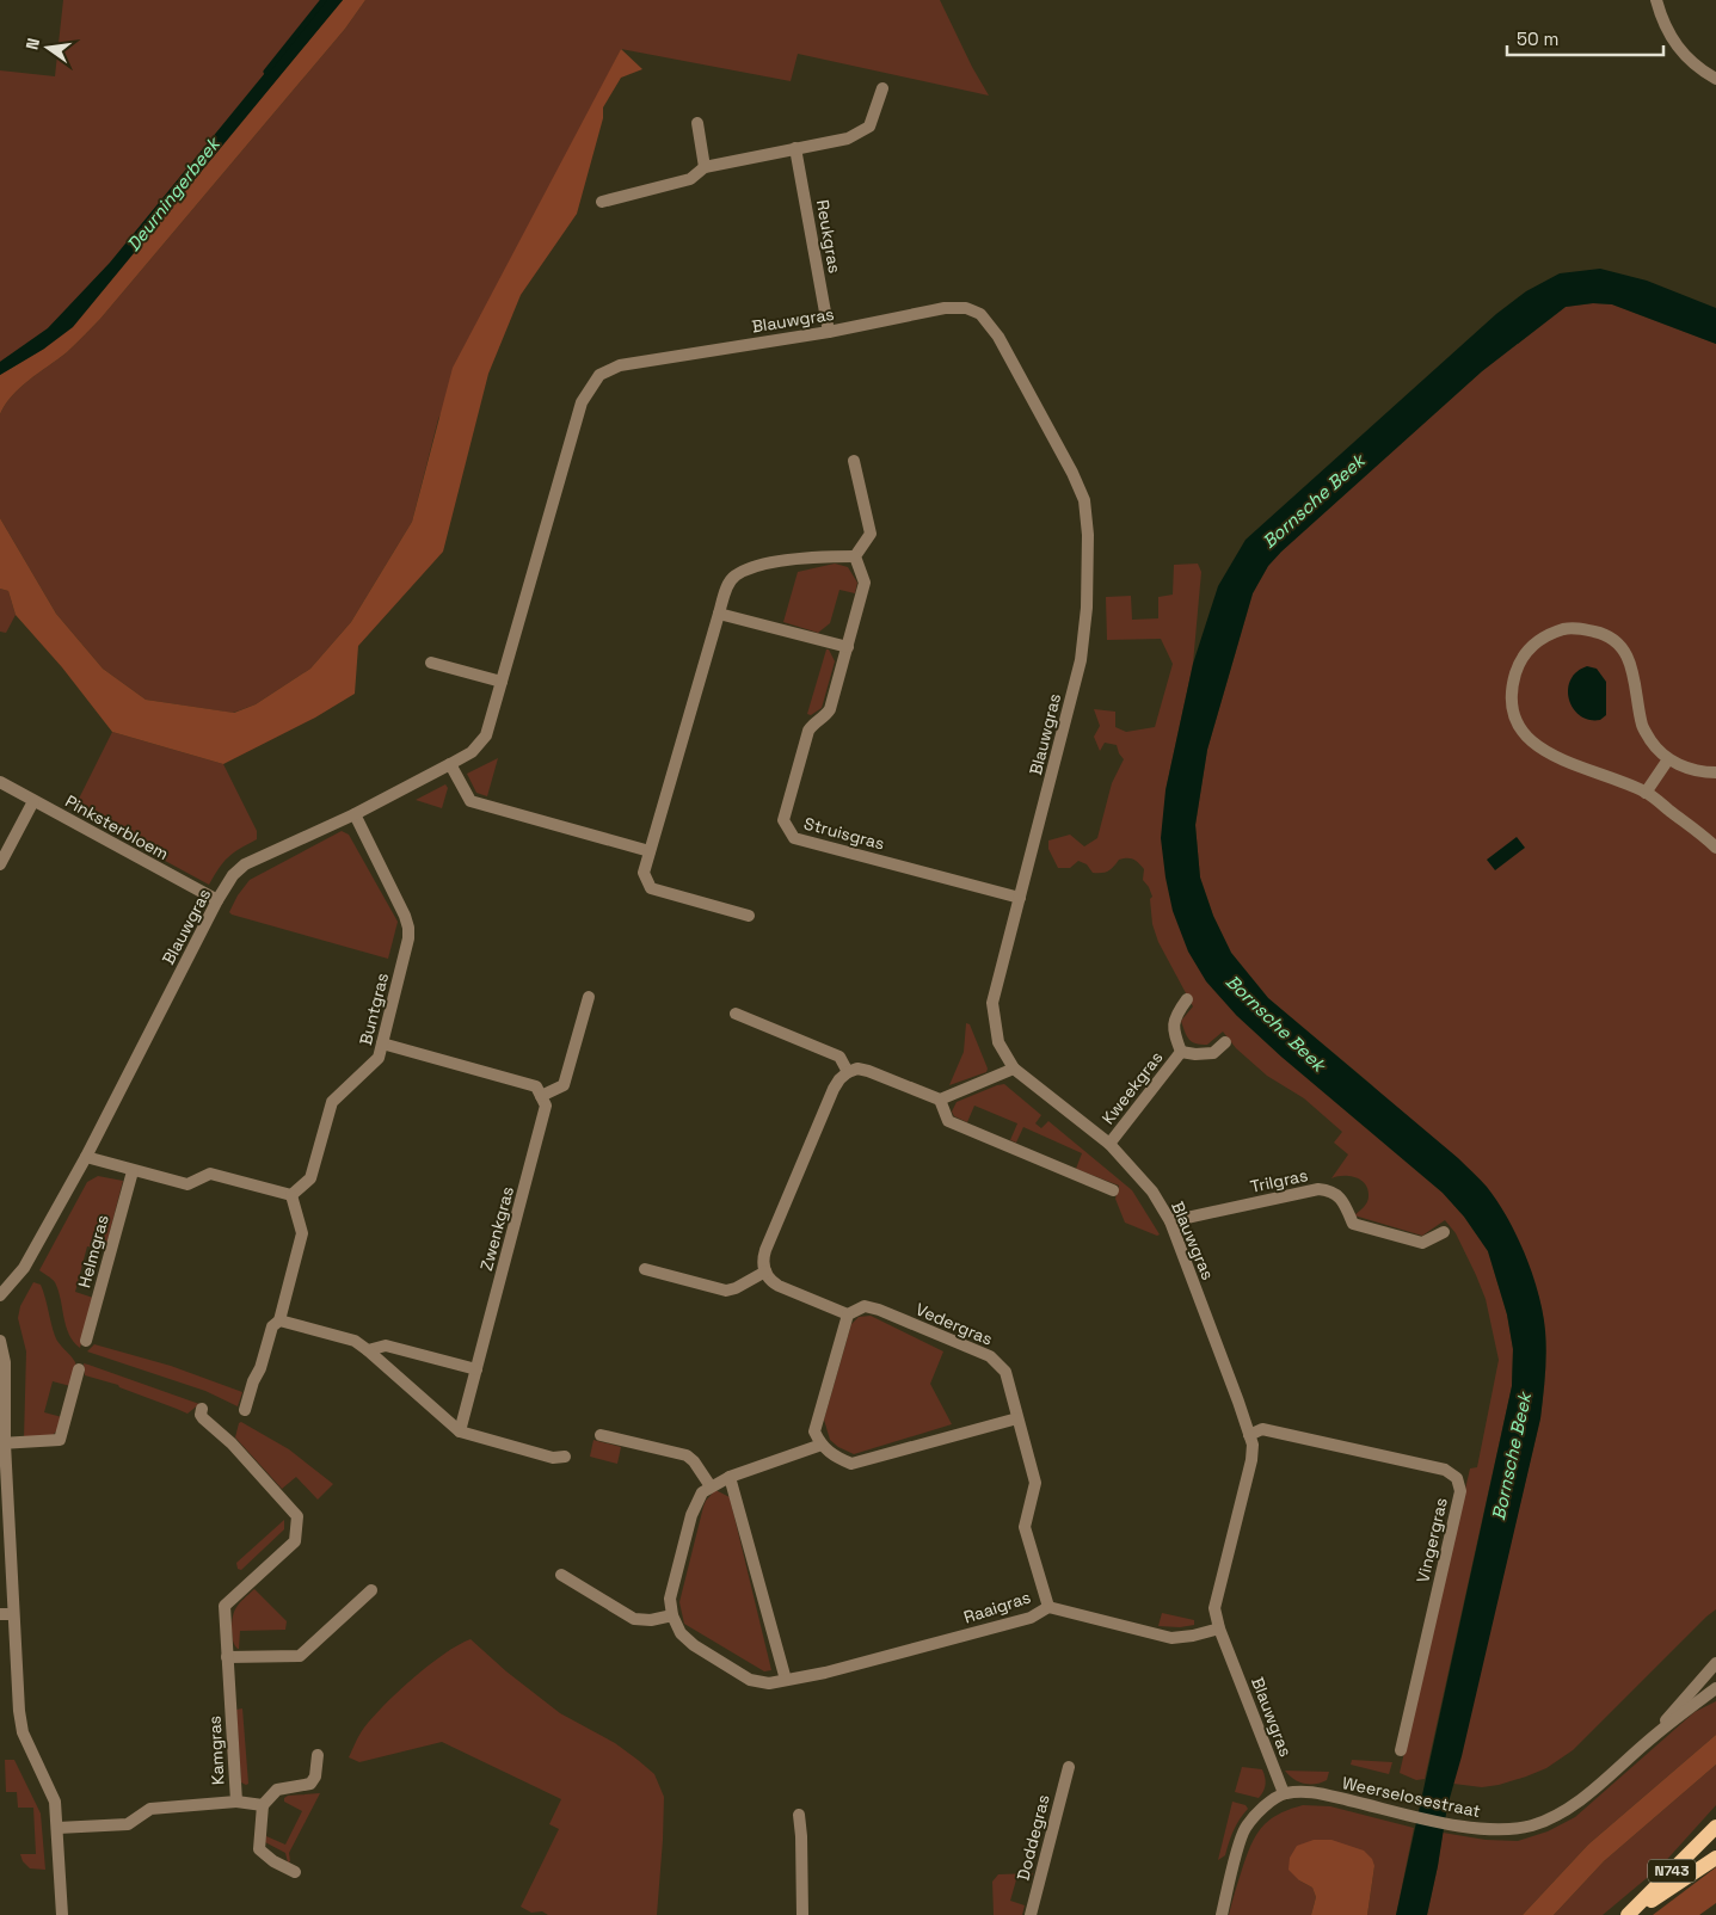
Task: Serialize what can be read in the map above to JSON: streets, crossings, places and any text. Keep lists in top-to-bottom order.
{
  "streets": {
    "main road": ["N743"],
    "street": [
      "Reukgras",
      "Blauwgras",
      "Pinksterbloem",
      "Struisgras",
      "Buntgras",
      "Kweekgras",
      "Trilgras",
      "Zwenkgras",
      "Helmgras",
      "Vedergras",
      "Vingergras",
      "Raaigras",
      "Kamgras",
      "Weerselosestraat",
      "Doddegras"
    ]
  },
  "crossings": [
    ["Reukgras", "Blauwgras"],
    ["Blauwgras", "Pinksterbloem"],
    ["Blauwgras", "Struisgras"],
    ["Blauwgras", "Buntgras"],
    ["Blauwgras", "Kweekgras"],
    ["Blauwgras", "Trilgras"],
    ["Blauwgras", "Vingergras"],
    ["Blauwgras", "Raaigras"],
    ["Blauwgras", "Weerselosestraat"],
    ["Vedergras", "Raaigras"]
  ],
  "water": ["Deurningerbeek", "Bornsche Beek"],
  "scale_bar": "50 m",
  "north": "left"
}
